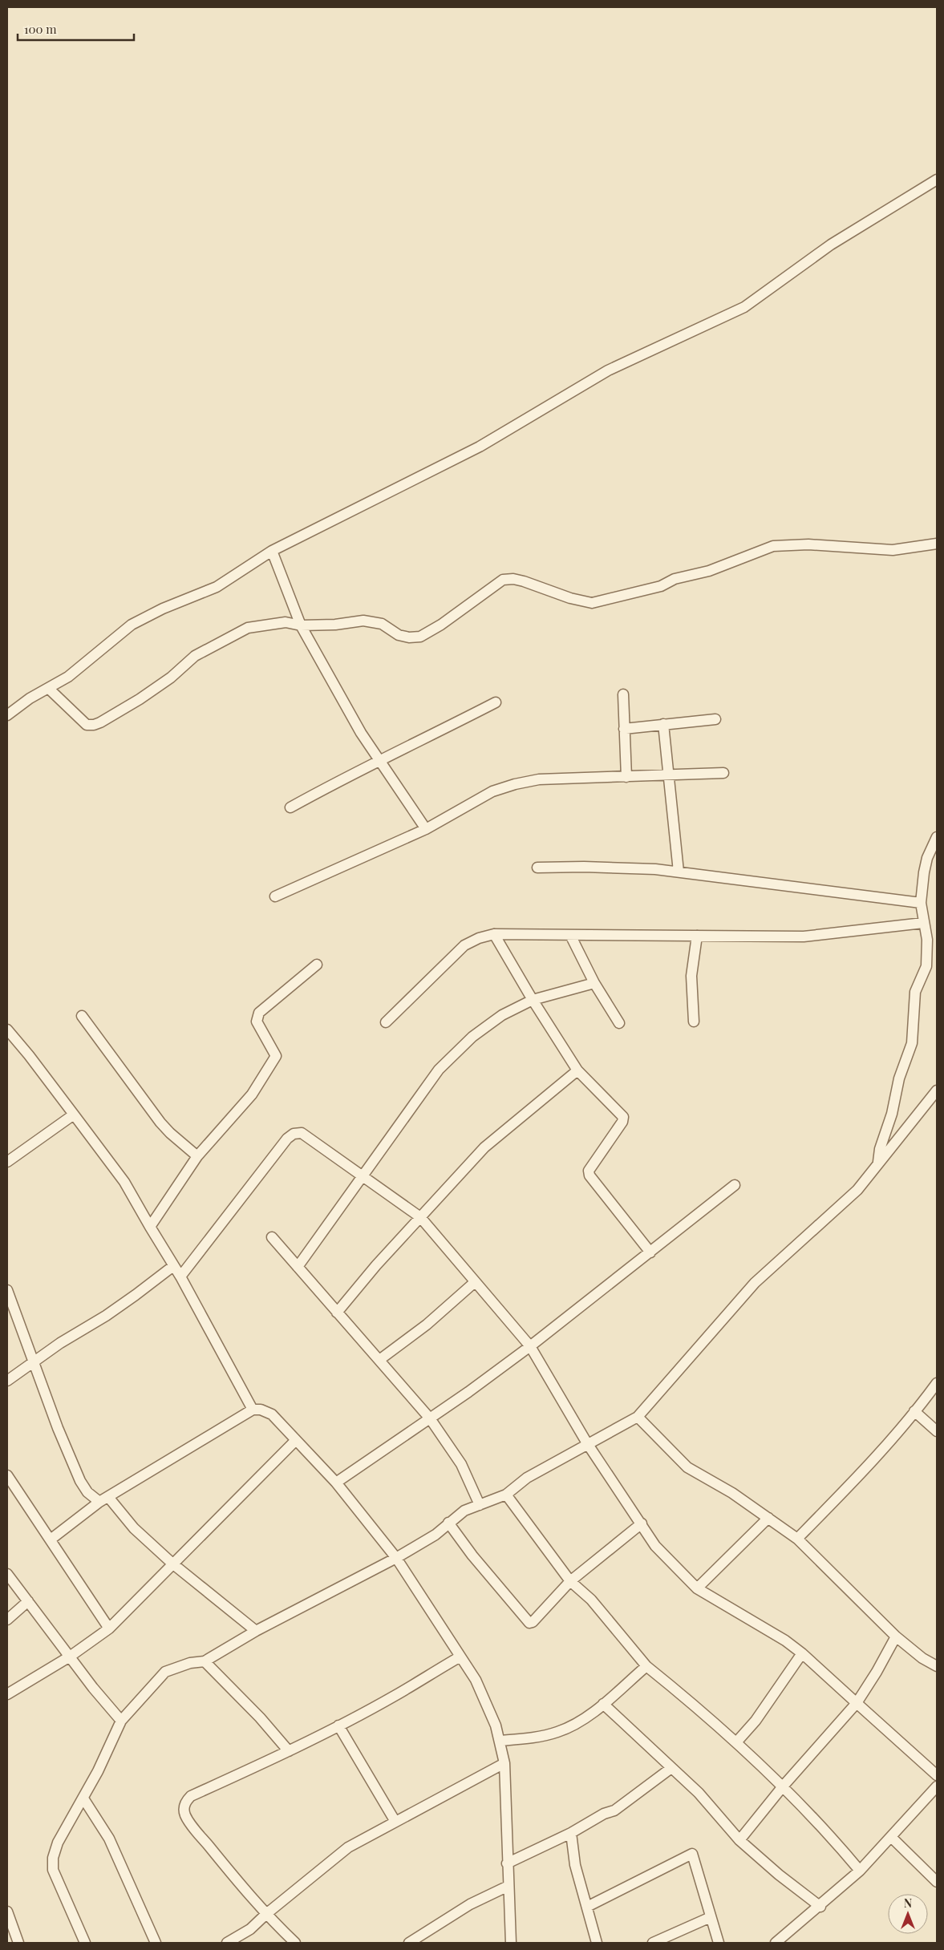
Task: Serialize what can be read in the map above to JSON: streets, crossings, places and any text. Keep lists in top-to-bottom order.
{
  "scale_bar": "100 m",
  "north": "top"
}
